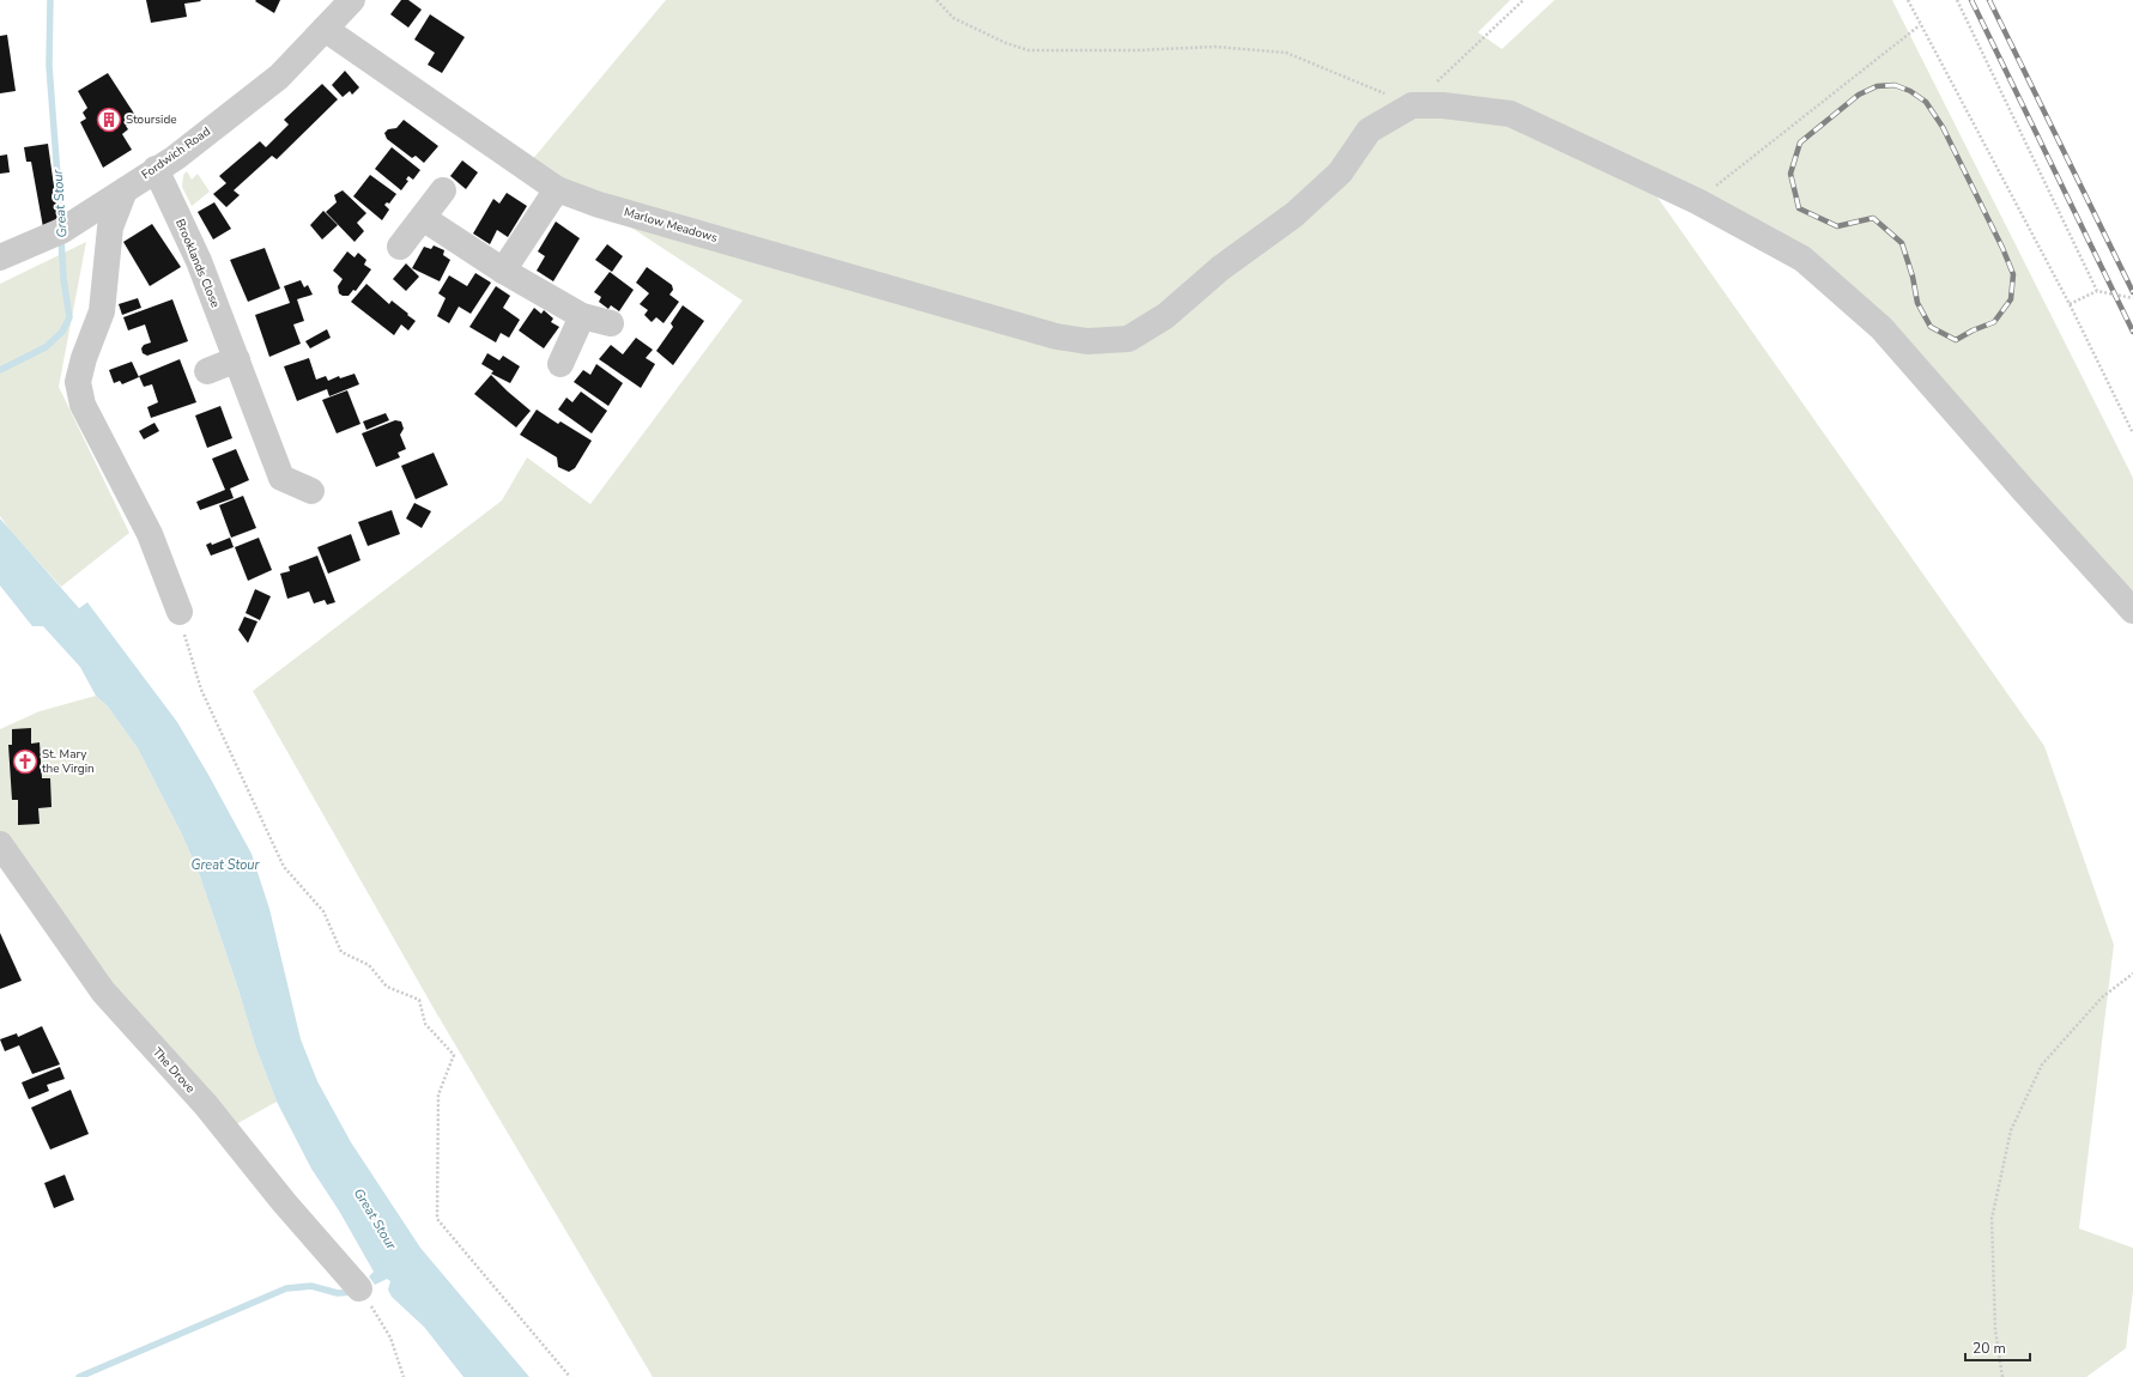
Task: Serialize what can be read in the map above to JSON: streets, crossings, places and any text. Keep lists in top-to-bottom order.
{
  "streets": {
    "street": [
      "Fordwich Road",
      "Marlow Meadows",
      "Brooklands Close",
      "The Drove"
    ]
  },
  "crossings": [
    ["Fordwich Road", "Marlow Meadows"],
    ["Fordwich Road", "Brooklands Close"]
  ],
  "water": ["Great Stour"],
  "places": {
    "building": ["Stourside"],
    "church": ["St. Mary the Virgin"]
  },
  "scale_bar": "20 m"
}
